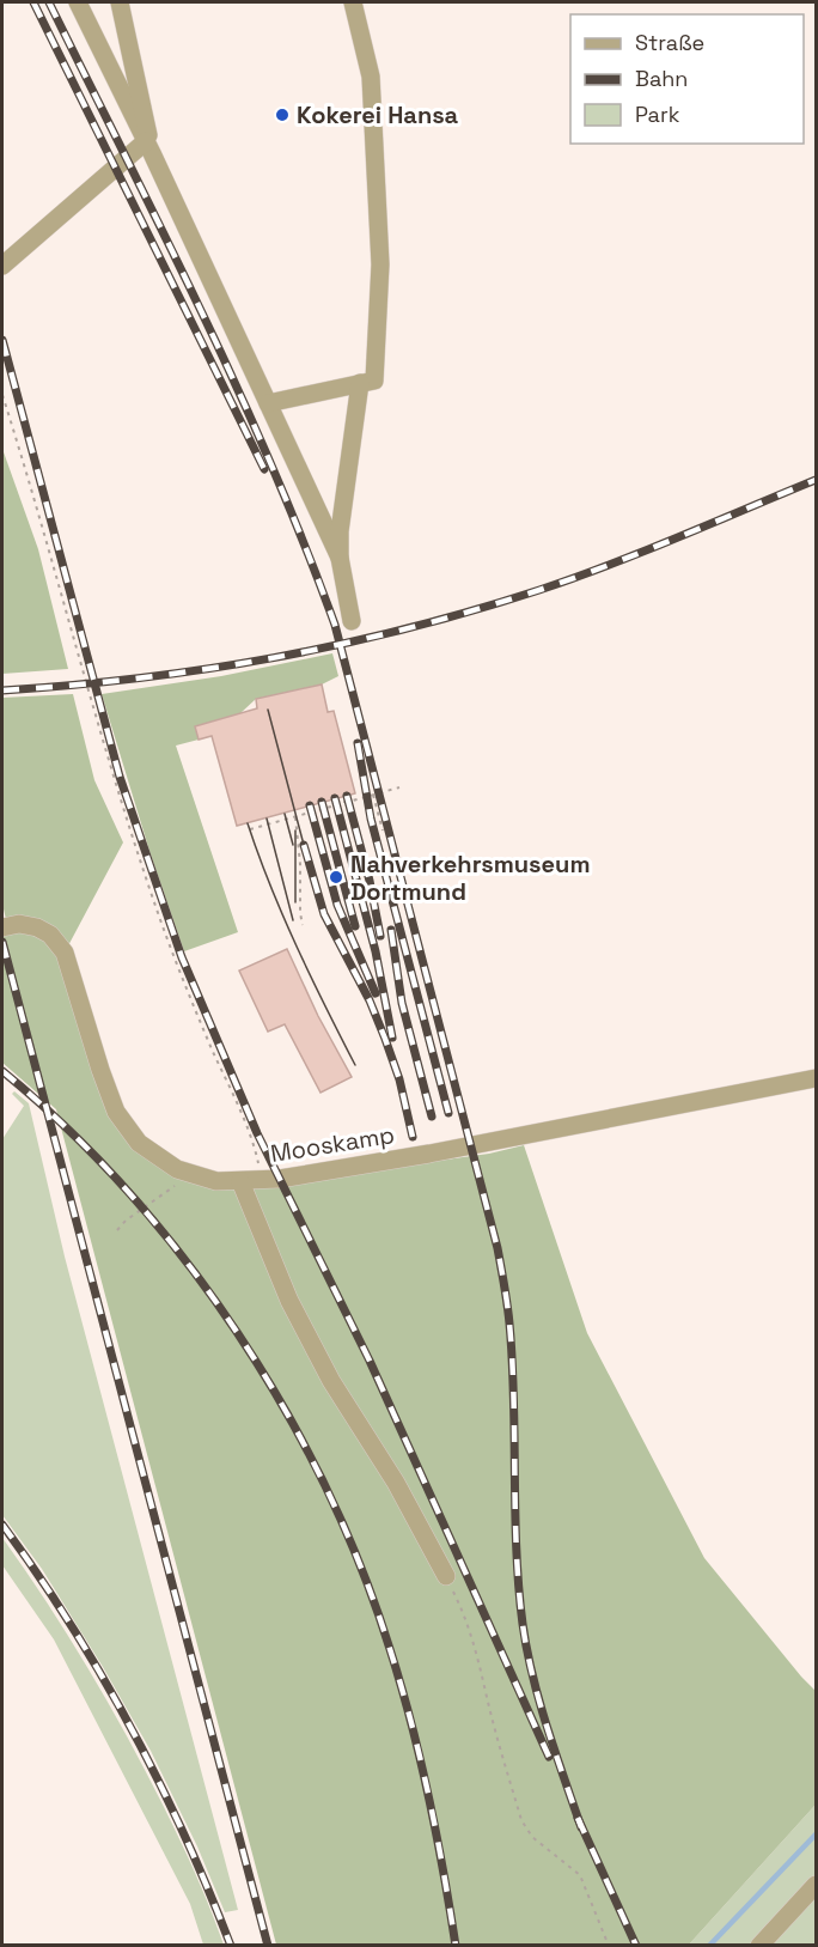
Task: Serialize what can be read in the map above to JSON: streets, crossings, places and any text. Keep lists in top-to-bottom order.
{
  "streets": {
    "street": ["Mooskamp"]
  },
  "places": ["Kokerei Hansa", "Nahverkehrsmuseum Dortmund"],
  "legend": ["Straße", "Bahn", "Park"]
}
